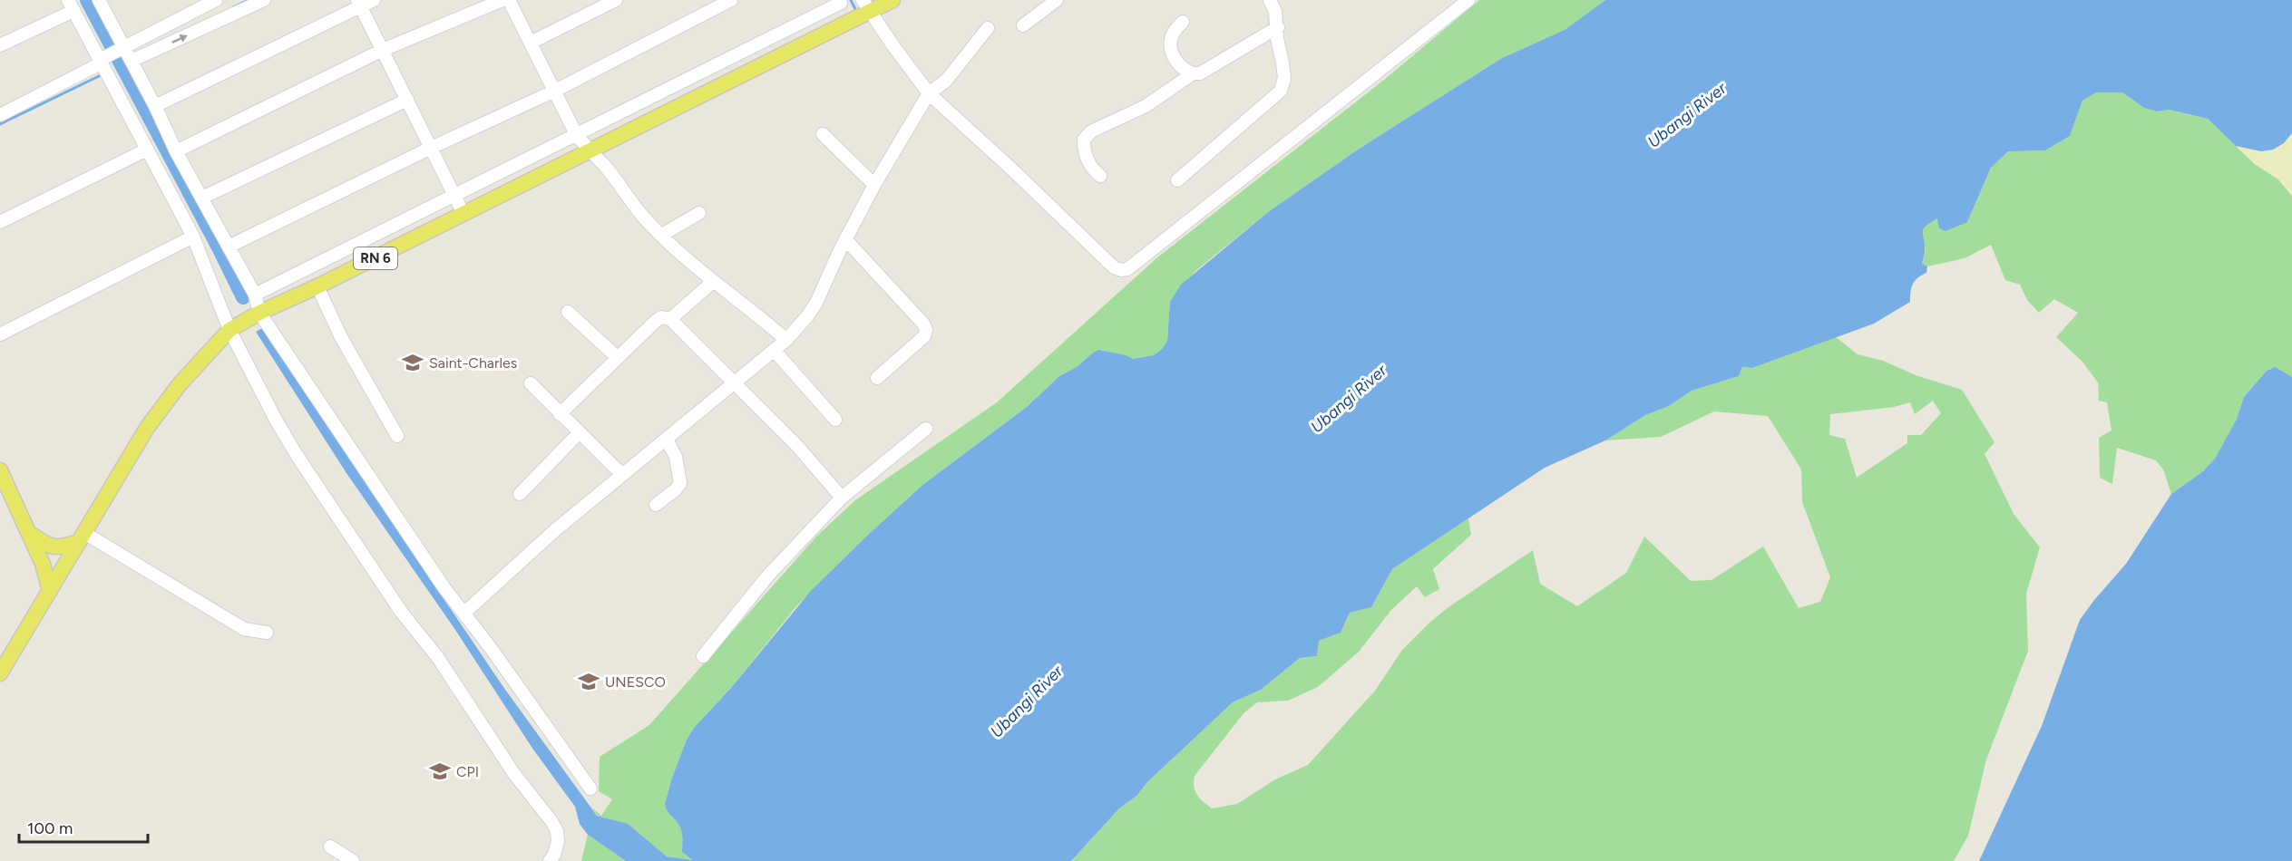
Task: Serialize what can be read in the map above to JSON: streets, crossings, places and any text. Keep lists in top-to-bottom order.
{
  "streets": {
    "main road": ["RN 6"]
  },
  "water": ["Ubangi River"],
  "places": {
    "school or university": ["Saint-Charles", "UNESCO", "CPI"]
  },
  "scale_bar": "100 m"
}
